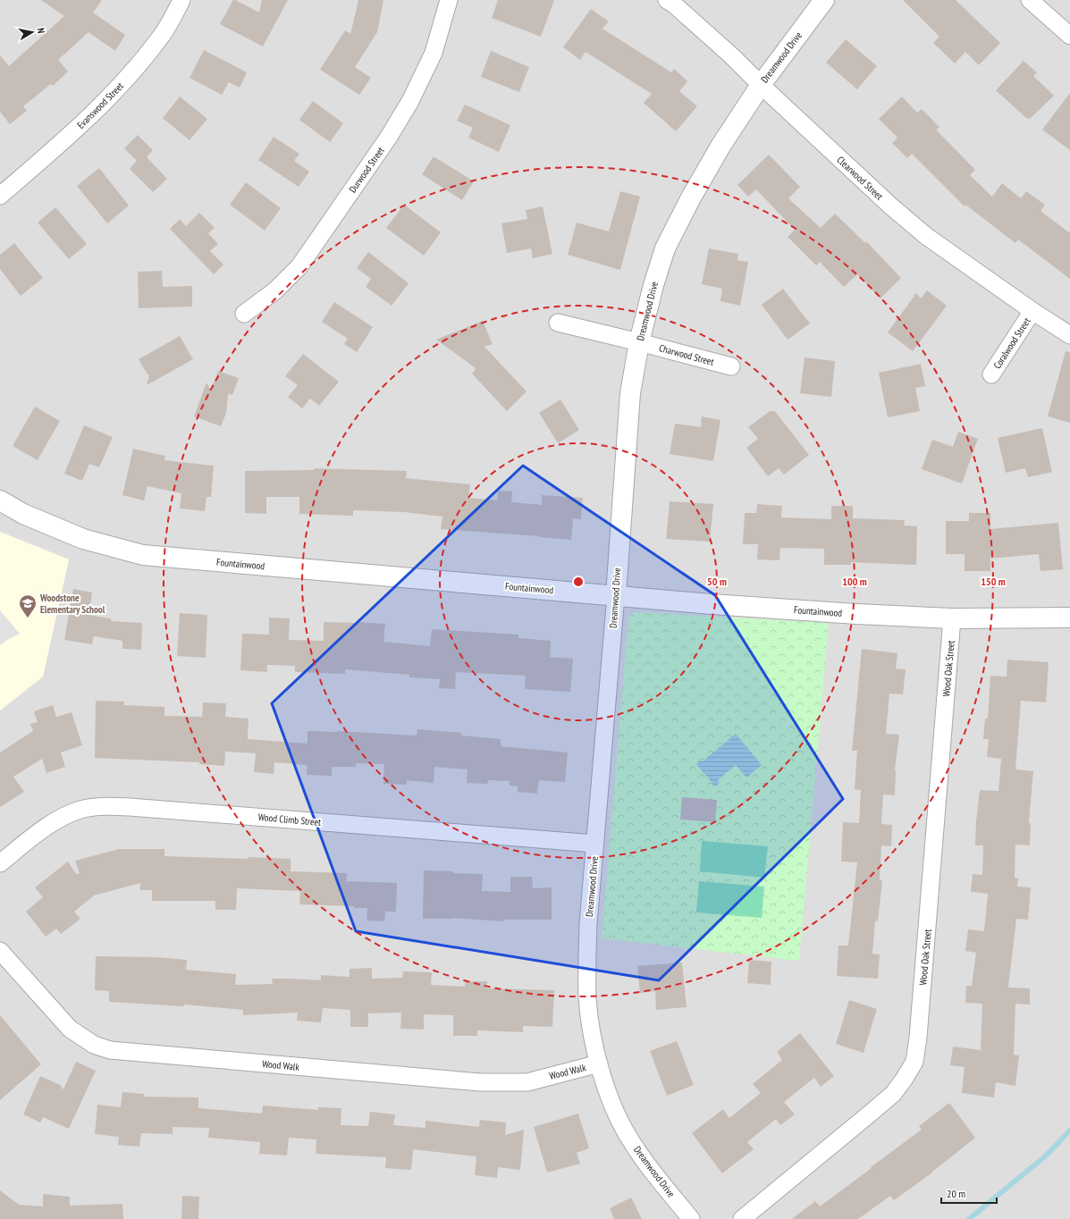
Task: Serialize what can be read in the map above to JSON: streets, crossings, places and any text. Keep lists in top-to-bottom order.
{
  "streets": {
    "street": [
      "Dreamwood Drive",
      "Evanswood Street",
      "Durwood Street",
      "Clearwood Street",
      "Coralwood Street",
      "Charwood Street",
      "Fountainwood",
      "Wood Oak Street",
      "Wood Climb Street",
      "Wood Walk"
    ]
  },
  "crossings": [
    ["Dreamwood Drive", "Clearwood Street"],
    ["Dreamwood Drive", "Charwood Street"],
    ["Dreamwood Drive", "Fountainwood"],
    ["Dreamwood Drive", "Wood Climb Street"],
    ["Dreamwood Drive", "Wood Walk"],
    ["Clearwood Street", "Coralwood Street"],
    ["Fountainwood", "Wood Oak Street"]
  ],
  "places": {
    "school or university": ["Woodstone Elementary School"]
  },
  "scale_bar": "20 m",
  "north": "right",
  "rings": ["50 m", "100 m", "150 m"]
}
